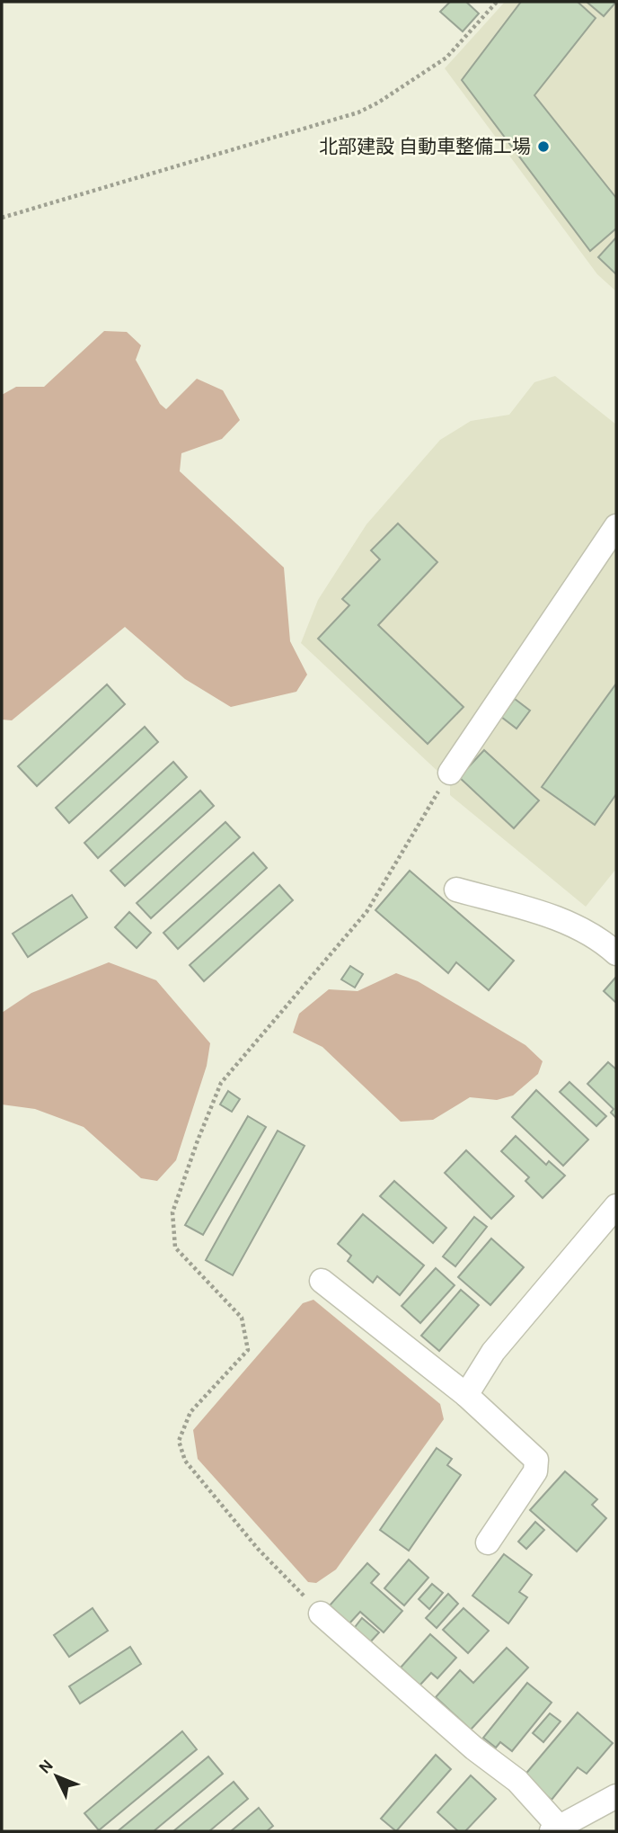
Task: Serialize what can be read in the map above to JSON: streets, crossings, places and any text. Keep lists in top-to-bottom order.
{
  "places": ["北部建設 自動車整備工場"],
  "north": "top left"
}
